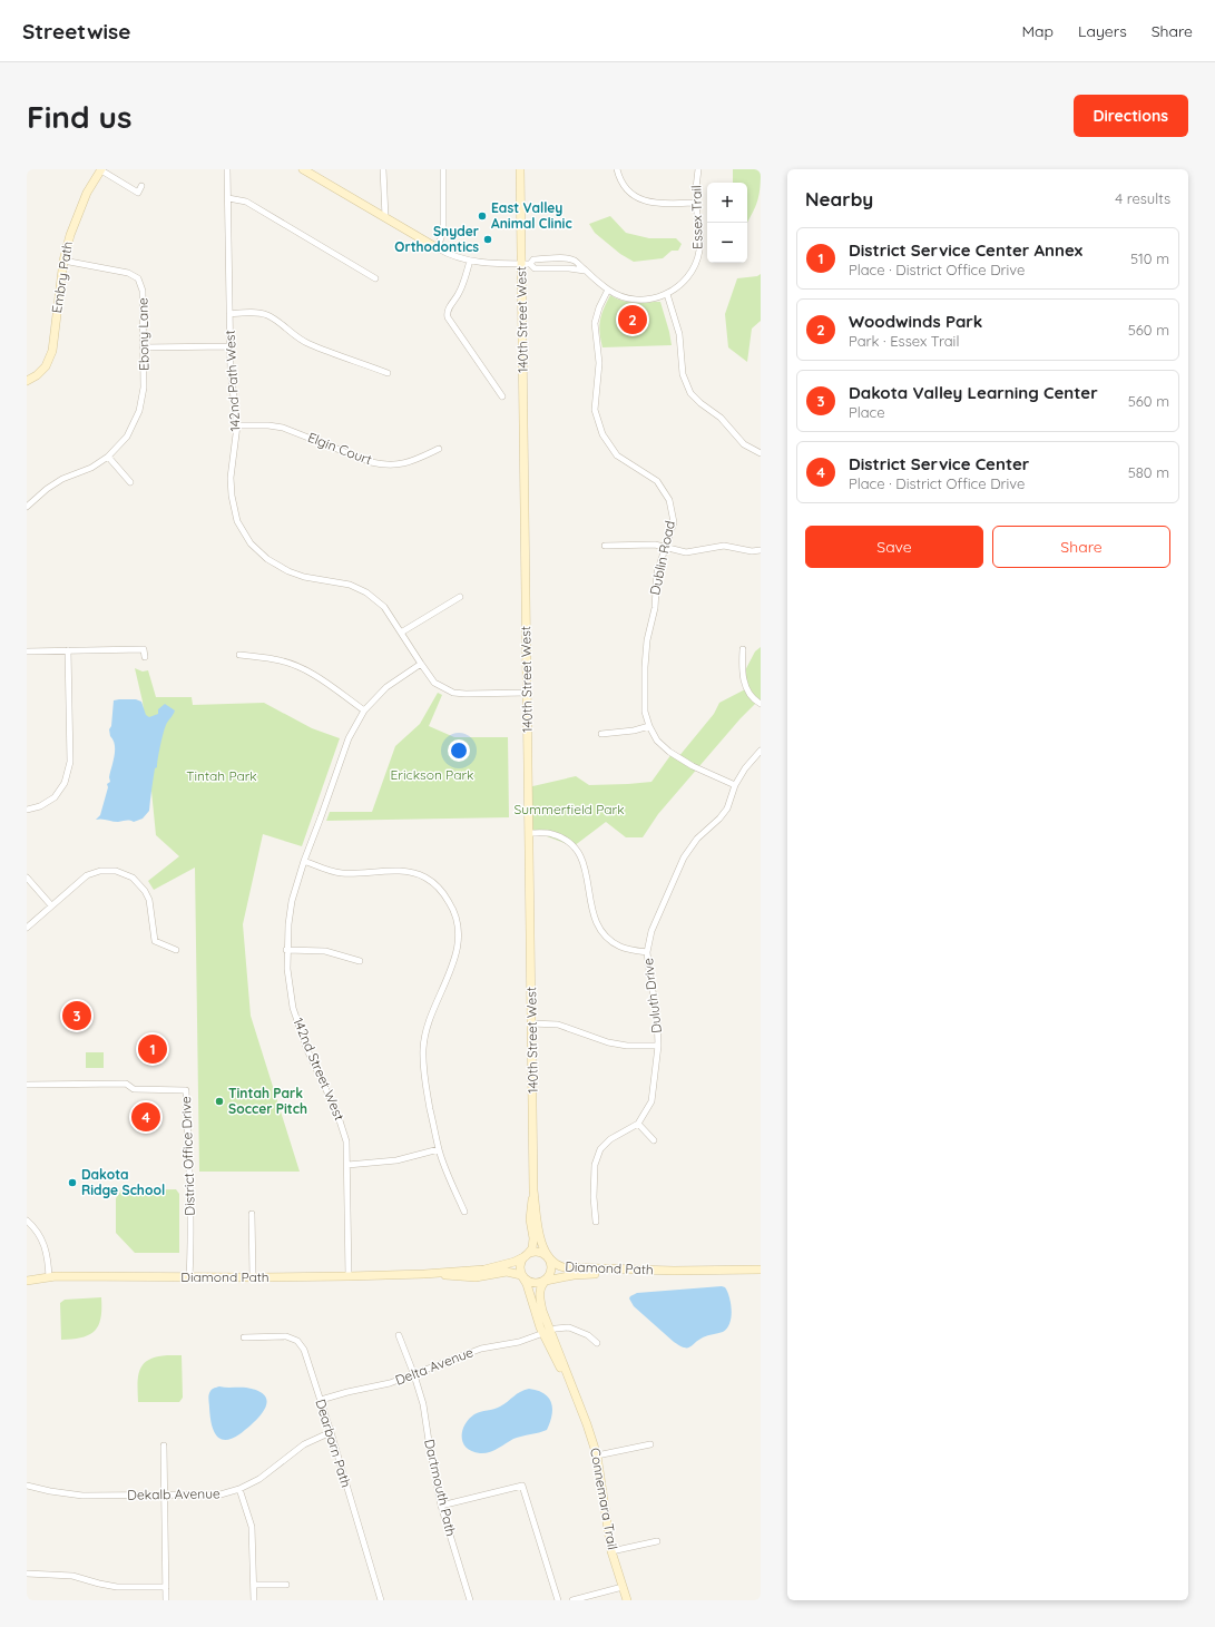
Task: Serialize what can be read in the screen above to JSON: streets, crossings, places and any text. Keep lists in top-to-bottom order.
{
  "streets": {
    "street": [
      "Essex Trail",
      "Embry Path",
      "140th Street West",
      "Ebony Lane",
      "142nd Path West",
      "Elgin Court",
      "Dublin Road",
      "Duluth Drive",
      "142nd Street West",
      "District Office Drive",
      "Diamond Path",
      "Delta Avenue",
      "Dearborn Path",
      "Dartmouth Path",
      "Dekalb Avenue",
      "Connemara Trail"
    ]
  },
  "crossings": [
    ["Essex Trail", "140th Street West"],
    ["Essex Trail", "Dublin Road"],
    ["Embry Path", "Ebony Lane"],
    ["140th Street West", "142nd Path West"],
    ["140th Street West", "Diamond Path"],
    ["140th Street West", "Connemara Trail"],
    ["142nd Path West", "Elgin Court"],
    ["142nd Path West", "142nd Street West"],
    ["Dublin Road", "Duluth Drive"],
    ["142nd Street West", "Diamond Path"],
    ["District Office Drive", "Diamond Path"],
    ["Diamond Path", "Connemara Trail"],
    ["Delta Avenue", "Dearborn Path"],
    ["Delta Avenue", "Dartmouth Path"],
    ["Delta Avenue", "Connemara Trail"],
    ["Dearborn Path", "Dekalb Avenue"]
  ],
  "parks": ["Erickson Park", "Tintah Park", "Summerfield Park"],
  "places": [
    "East Valley Animal Clinic",
    "Snyder Orthodontics",
    "Tintah Park Soccer Pitch",
    "Dakota Ridge School"
  ],
  "page": {
    "header": "Streetwise",
    "nav": ["Map", "Layers", "Share"],
    "buttons": [
      "Directions",
      ["Save", "Share"]
    ],
    "title": "Find us",
    "heading": ["Nearby", "4 results"],
    "map_buttons": ["+", "−"],
    "list": [
      {
        "mark": "1",
        "name": "District Service Center Annex",
        "note": "Place · District Office Drive",
        "value": "510 m"
      },
      {
        "mark": "2",
        "name": "Woodwinds Park",
        "note": "Park · Essex Trail",
        "value": "560 m"
      },
      {
        "mark": "3",
        "name": "Dakota Valley Learning Center",
        "note": "Place",
        "value": "560 m"
      },
      {
        "mark": "4",
        "name": "District Service Center",
        "note": "Place · District Office Drive",
        "value": "580 m"
      }
    ],
    "pins": [
      "2",
      "3",
      "1",
      "4"
    ]
  }
}
